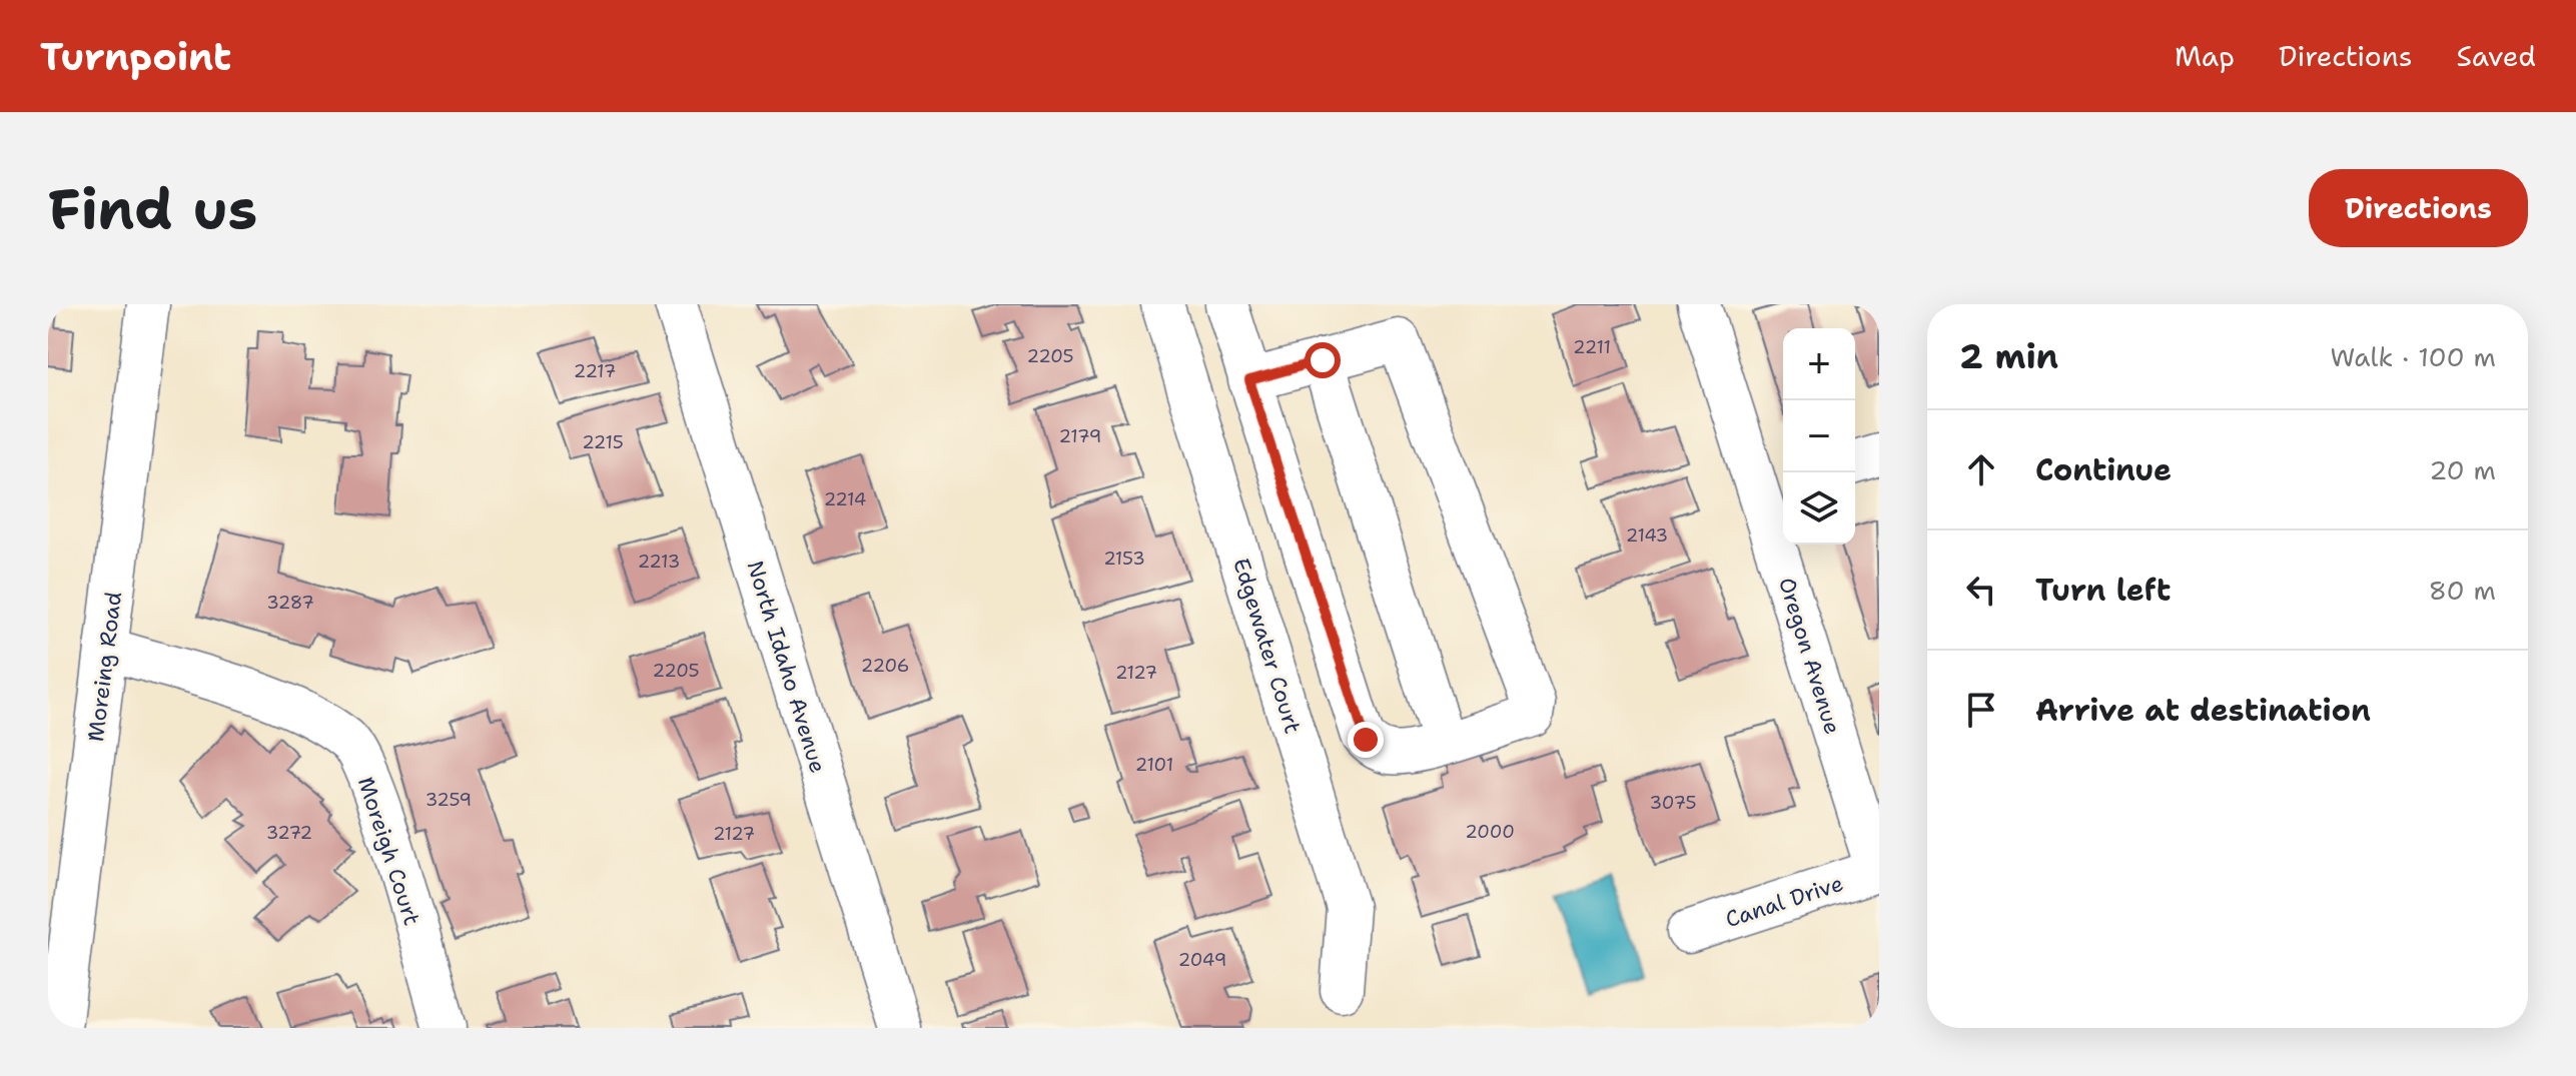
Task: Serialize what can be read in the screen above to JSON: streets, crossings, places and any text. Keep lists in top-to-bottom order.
{
  "streets": {
    "street": [
      "Edgewater Court",
      "Oregon Avenue",
      "Moreing Road",
      "North Idaho Avenue",
      "Moreigh Court",
      "Canal Drive"
    ]
  },
  "crossings": [
    ["Oregon Avenue", "Canal Drive"],
    ["Moreing Road", "Moreigh Court"]
  ],
  "house_numbers": [
    "2211",
    "2205",
    "2217",
    "2179",
    "2215",
    "2214",
    "2143",
    "2153",
    "2213",
    "3287",
    "2206",
    "2205",
    "2127",
    "2101",
    "3259",
    "3075",
    "2000",
    "3272",
    "2127",
    "2049"
  ],
  "page": {
    "header": "Turnpoint",
    "nav": ["Map", "Directions", "Saved"],
    "buttons": "Directions",
    "title": "Find us",
    "heading": ["2 min", "Walk · 100 m"],
    "map_buttons": ["+", "−"],
    "list": [
      ["Continue", "20 m"],
      ["Turn left", "80 m"],
      "Arrive at destination"
    ]
  }
}
